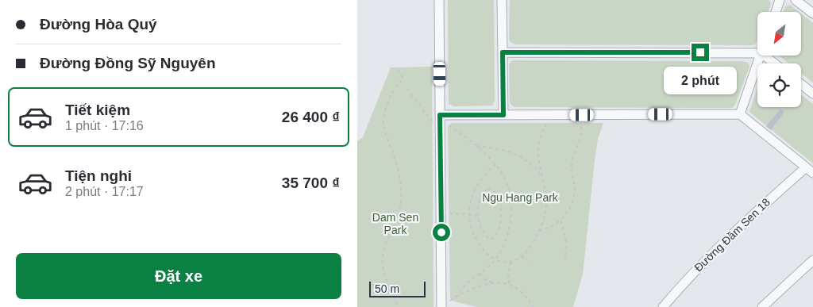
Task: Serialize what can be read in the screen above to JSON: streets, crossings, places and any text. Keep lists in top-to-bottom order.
{
  "streets": {
    "street": ["Đường Đầm Sen 18"]
  },
  "parks": ["Ngu Hang Park", "Dam Sen Park"],
  "scale_bar": "50 m",
  "north": "bottom left",
  "page": {
    "banner": ["Đường Hòa Quý", "Đường Đồng Sỹ Nguyên"],
    "bubble": "2 phút",
    "list": [
      {
        "name": "Tiết kiệm",
        "note": "1 phút · 17:16",
        "value": "26 400 ₫"
      },
      {
        "name": "Tiện nghi",
        "note": "2 phút · 17:17",
        "value": "35 700 ₫"
      }
    ],
    "buttons": "Đặt xe",
    "scale": "50 m"
  }
}
